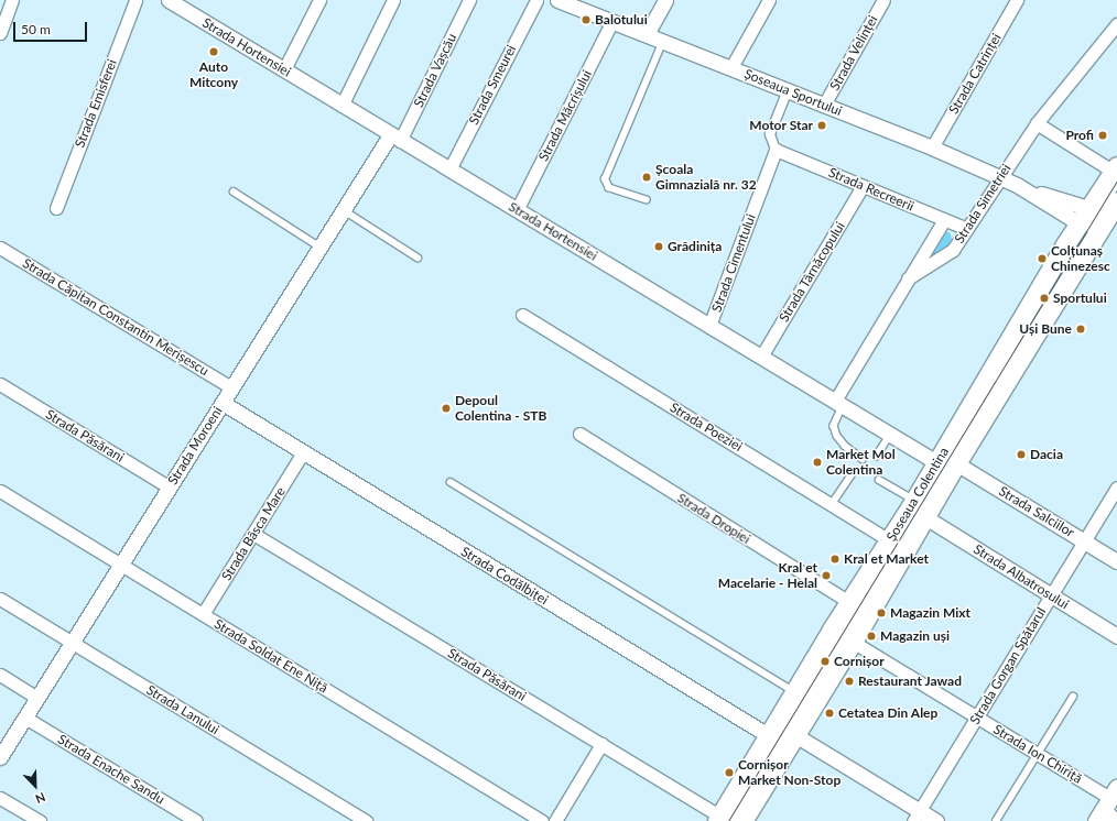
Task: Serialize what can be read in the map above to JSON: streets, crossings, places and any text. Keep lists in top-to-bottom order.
{
  "streets": {
    "main road": ["Șoseaua Colentina"],
    "street": [
      "Strada Hortensiei",
      "Strada Velinței",
      "Strada Vașcău",
      "Strada Catrinței",
      "Strada Smeurei",
      "Șoseaua Sportului",
      "Strada Emisferei",
      "Strada Măcrișului",
      "Strada Recreerii",
      "Strada Simetriei",
      "Strada Cimentului",
      "Strada Târnăcopului",
      "Strada Căpitan Constantin Merișescu",
      "Strada Poeziei",
      "Strada Păsărani",
      "Strada Moroeni",
      "Strada Salciilor",
      "Strada Dropiei",
      "Strada Bâsca Mare",
      "Strada Codălbiței",
      "Strada Albatrosului",
      "Strada Soldat Ene Niță",
      "Strada Gorgan Spătarul",
      "Strada Lanului",
      "Strada Ion Chiriță",
      "Strada Enache Sandu"
    ]
  },
  "crossings": [
    ["Strada Hortensiei", "Strada Vașcău"],
    ["Strada Hortensiei", "Strada Smeurei"],
    ["Strada Hortensiei", "Strada Măcrișului"],
    ["Strada Hortensiei", "Strada Simetriei"],
    ["Strada Hortensiei", "Strada Cimentului"],
    ["Strada Hortensiei", "Strada Târnăcopului"],
    ["Strada Hortensiei", "Strada Moroeni"],
    ["Strada Hortensiei", "Șoseaua Colentina"],
    ["Strada Velinței", "Șoseaua Sportului"],
    ["Strada Vașcău", "Strada Moroeni"],
    ["Strada Catrinței", "Șoseaua Sportului"],
    ["Șoseaua Sportului", "Strada Măcrișului"],
    ["Șoseaua Sportului", "Strada Simetriei"],
    ["Șoseaua Sportului", "Șoseaua Colentina"],
    ["Strada Recreerii", "Strada Simetriei"],
    ["Strada Recreerii", "Strada Cimentului"],
    ["Strada Recreerii", "Strada Târnăcopului"],
    ["Strada Căpitan Constantin Merișescu", "Strada Moroeni"],
    ["Strada Poeziei", "Șoseaua Colentina"],
    ["Strada Păsărani", "Strada Moroeni"],
    ["Strada Păsărani", "Șoseaua Colentina"],
    ["Strada Păsărani", "Strada Bâsca Mare"],
    ["Strada Moroeni", "Strada Codălbiței"],
    ["Strada Moroeni", "Strada Soldat Ene Niță"],
    ["Strada Moroeni", "Strada Lanului"],
    ["Strada Moroeni", "Strada Enache Sandu"],
    ["Șoseaua Colentina", "Strada Salciilor"],
    ["Șoseaua Colentina", "Strada Dropiei"],
    ["Șoseaua Colentina", "Strada Codălbiței"],
    ["Șoseaua Colentina", "Strada Albatrosului"],
    ["Șoseaua Colentina", "Strada Ion Chiriță"],
    ["Strada Salciilor", "Strada Gorgan Spătarul"],
    ["Strada Bâsca Mare", "Strada Codălbiței"],
    ["Strada Bâsca Mare", "Strada Soldat Ene Niță"],
    ["Strada Codălbiței", "Strada Gorgan Spătarul"],
    ["Strada Albatrosului", "Strada Gorgan Spătarul"],
    ["Strada Gorgan Spătarul", "Strada Ion Chiriță"]
  ],
  "places": [
    "Balotului",
    "Auto Mitcony",
    "Motor Star",
    "Profi",
    "Școala Gimnazială nr. 32",
    "Grădinița",
    "Colțunaș Chinezesc",
    "Sportului",
    "Uși Bune",
    "Depoul Colentina - STB",
    "Dacia",
    "Market Mol Colentina",
    "Kral et Market",
    "Kral et Macelarie - Helal",
    "Magazin Mixt",
    "Magazin uși",
    "Cornișor",
    "Restaurant Jawad",
    "Cetatea Din Alep",
    "Cornișor Market Non-Stop"
  ],
  "scale_bar": "50 m",
  "north": "bottom right"
}
